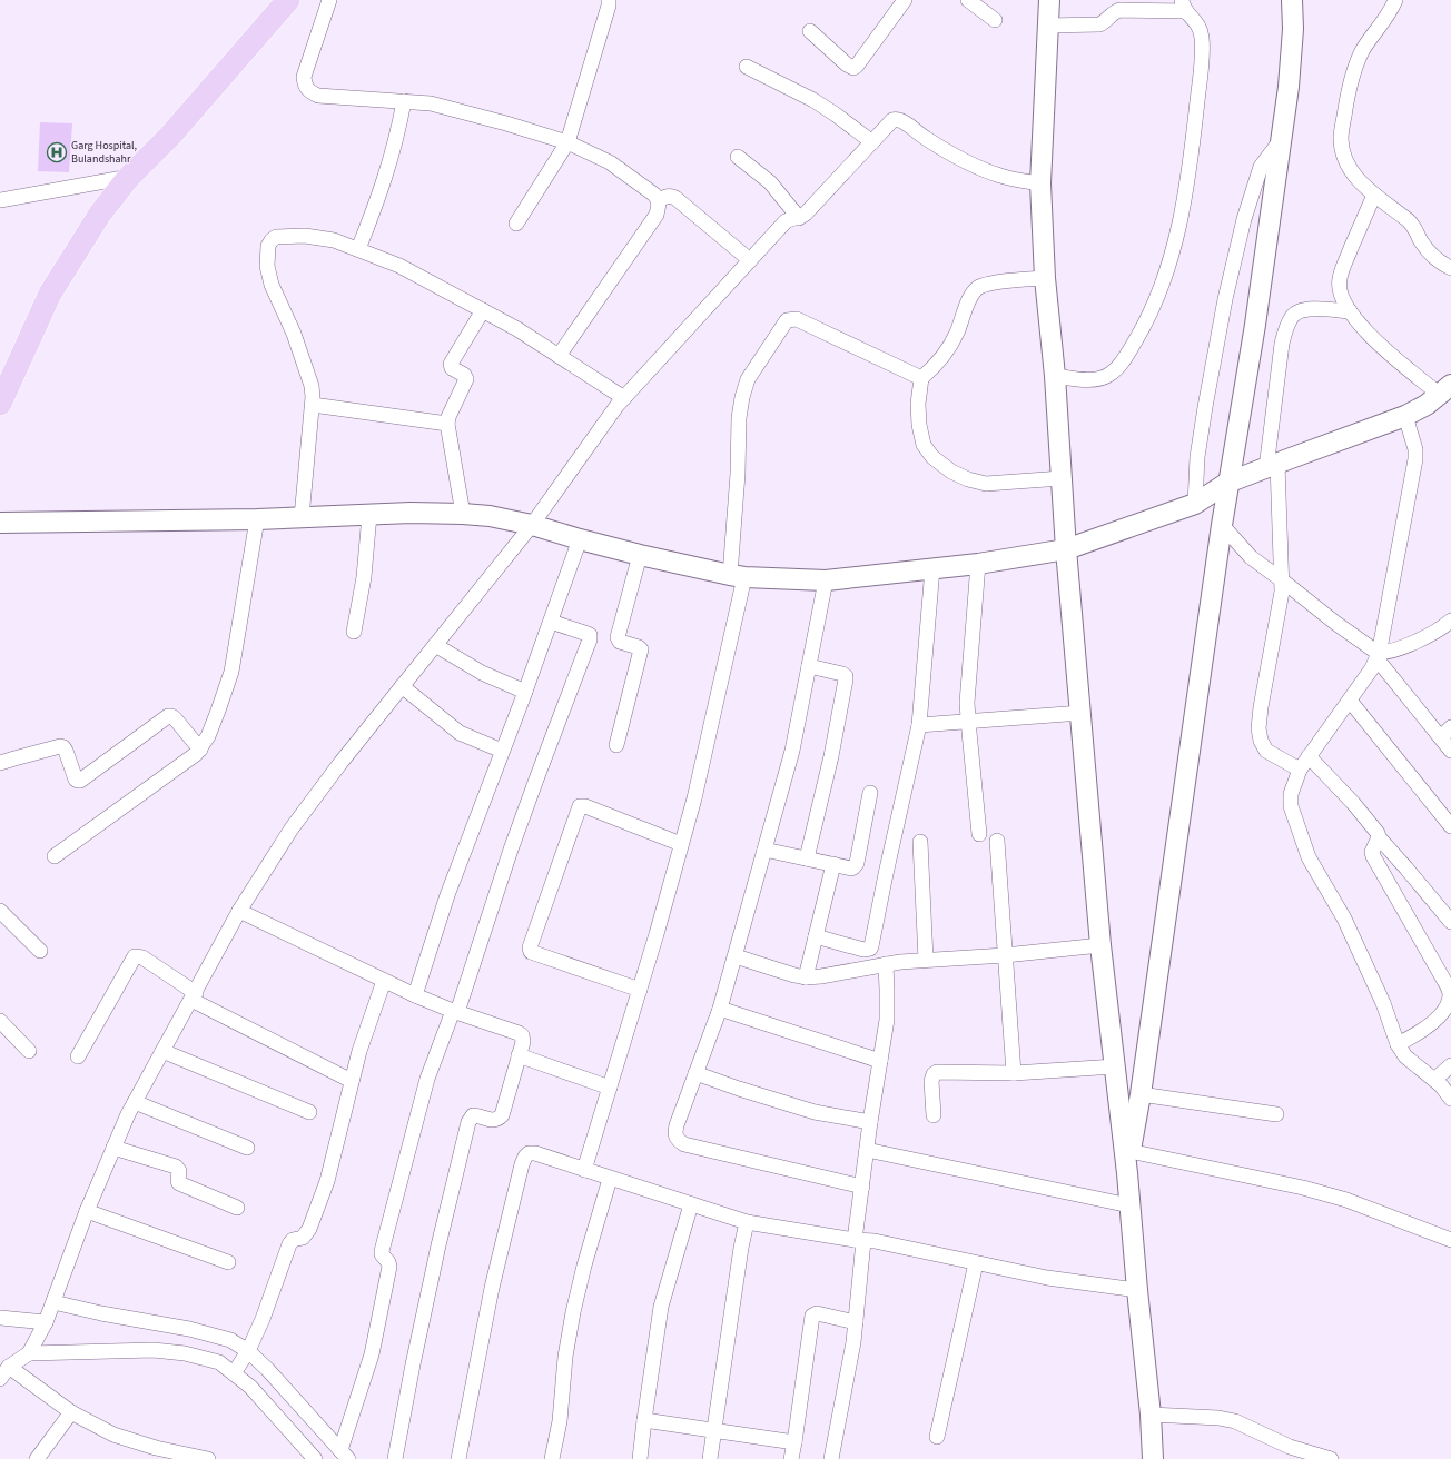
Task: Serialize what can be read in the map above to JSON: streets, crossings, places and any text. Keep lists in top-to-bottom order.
{
  "places": {
    "hospital": ["Garg Hospital, Bulandshahr"]
  }
}
